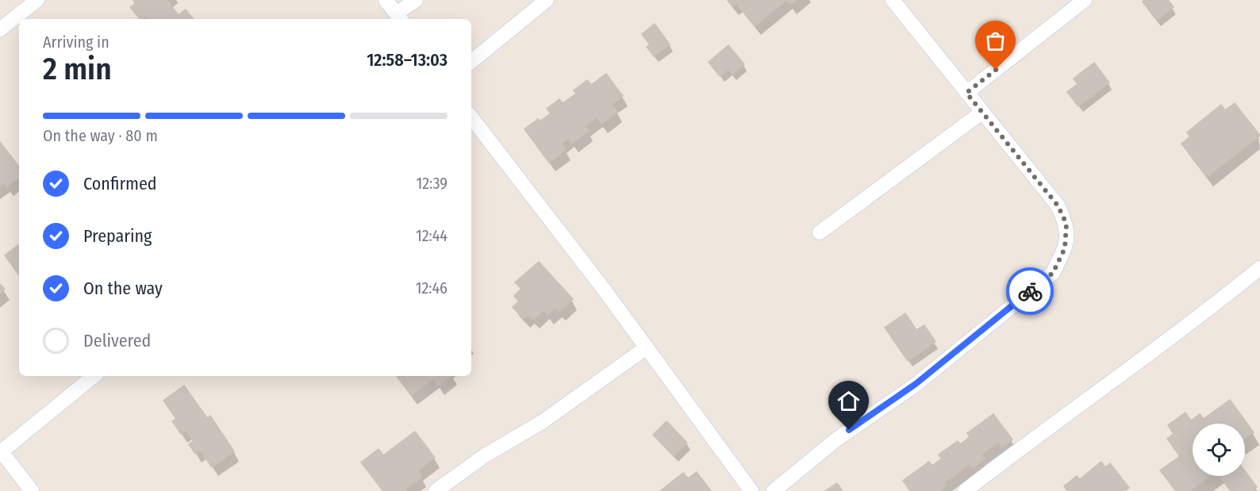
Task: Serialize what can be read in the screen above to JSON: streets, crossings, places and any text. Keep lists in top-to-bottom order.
{
  "page": {
    "heading": ["2 min", "Arriving in", "12:58–13:03"],
    "bar": "On the way · 80 m",
    "list": [
      ["Confirmed", "12:39"],
      ["Preparing", "12:44"],
      ["On the way", "12:46"],
      "Delivered"
    ]
  }
}
